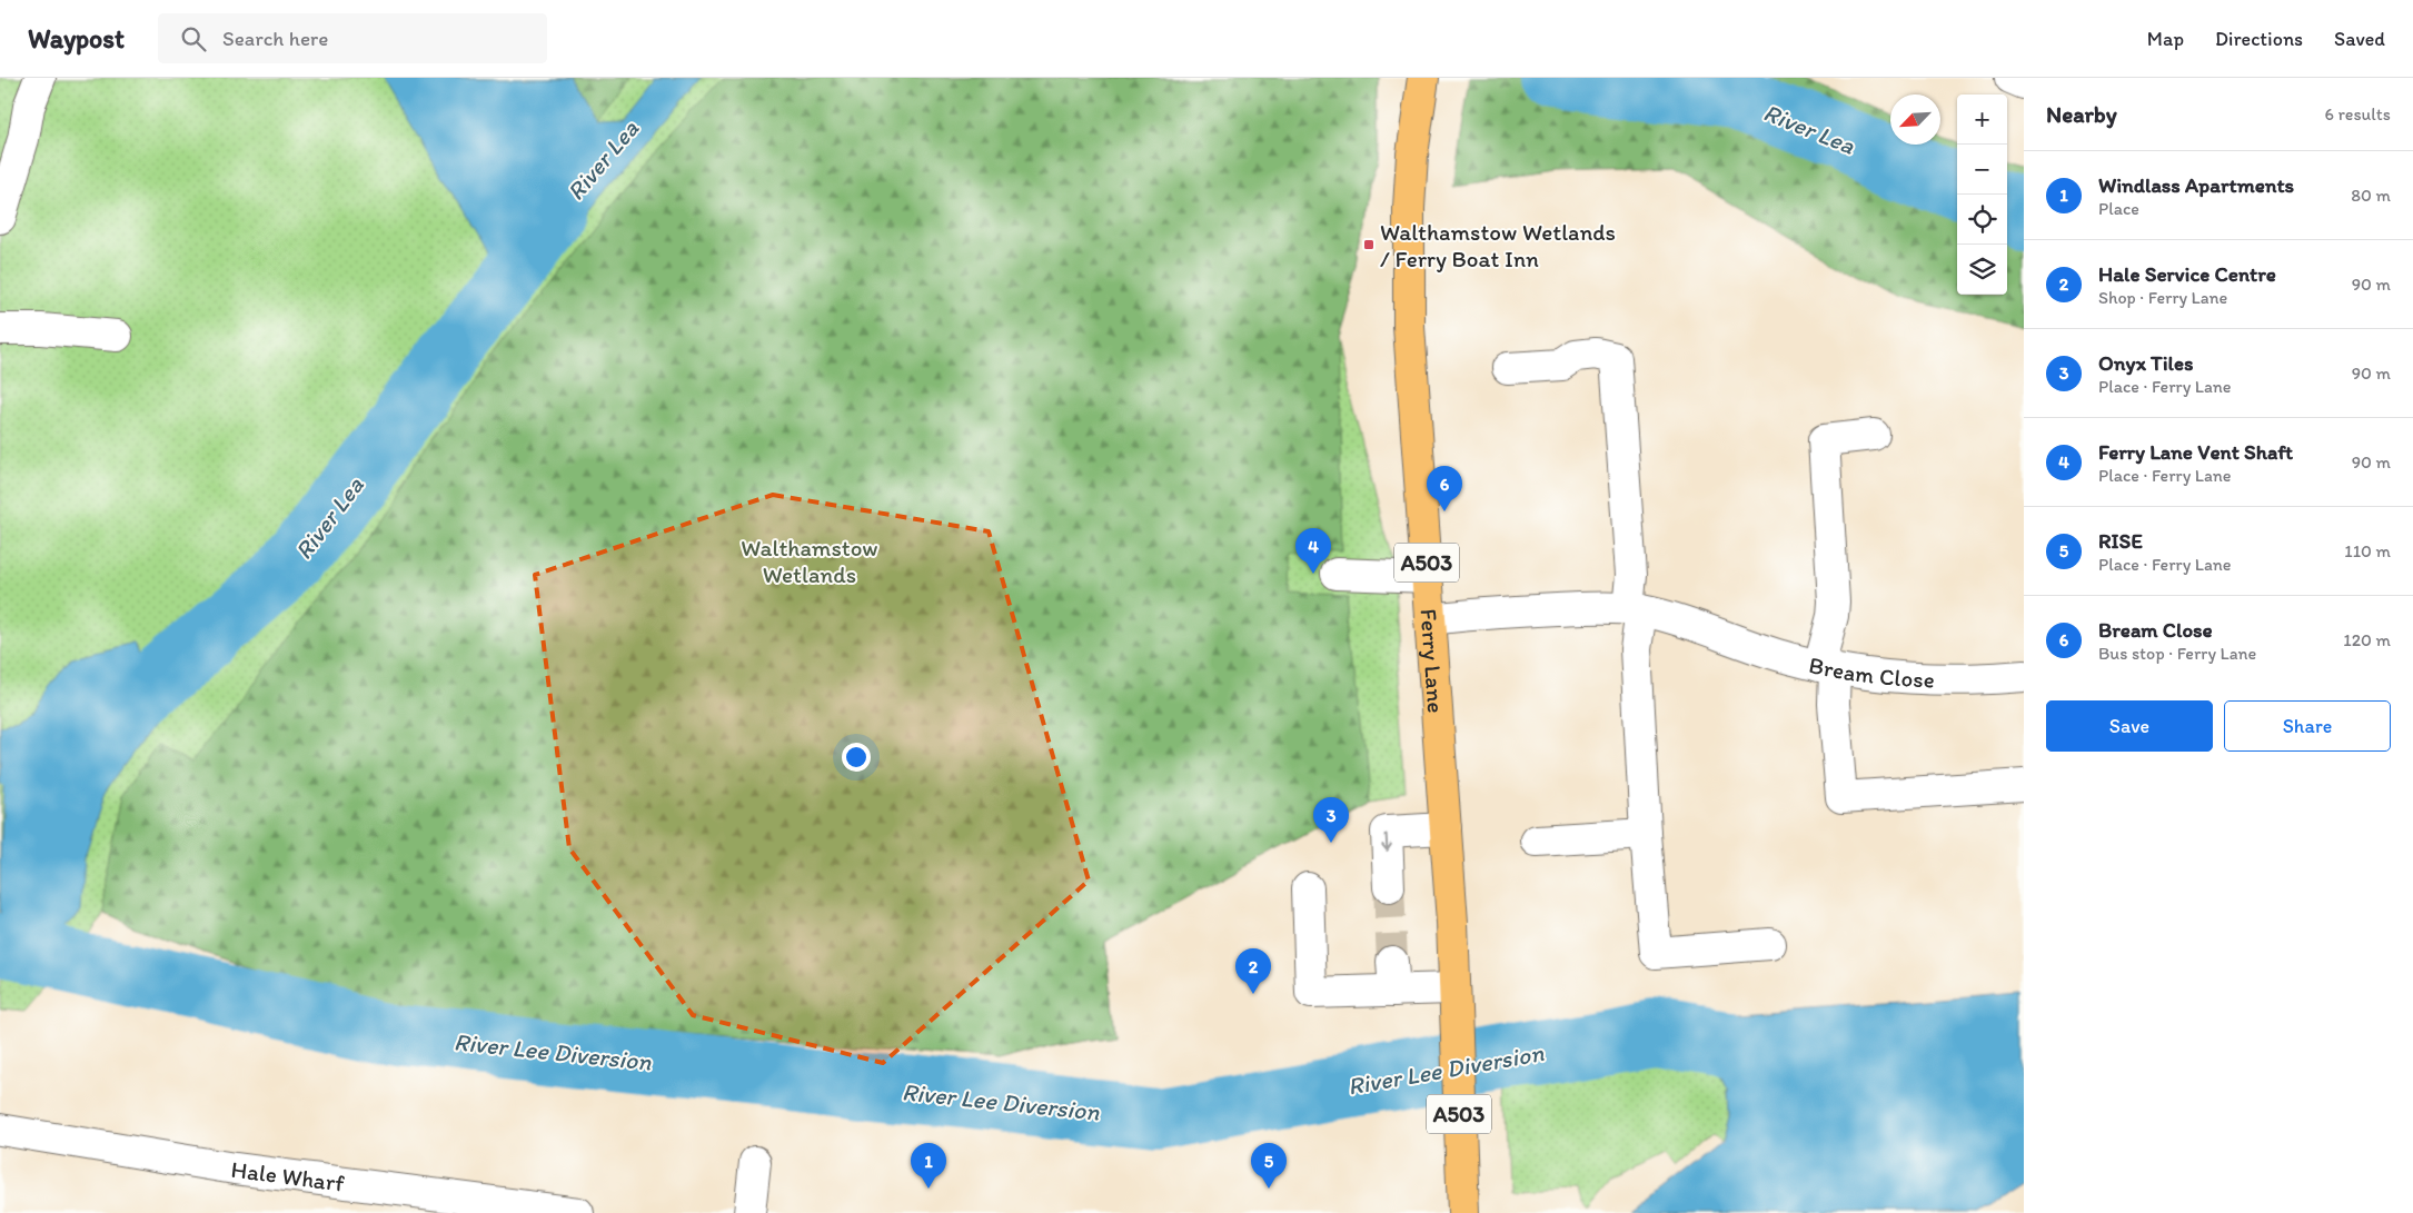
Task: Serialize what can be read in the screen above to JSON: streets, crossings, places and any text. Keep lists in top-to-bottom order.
{
  "streets": {
    "main road": ["A503", "Ferry Lane"],
    "street": ["Bream Close", "Hale Wharf"]
  },
  "crossings": [
    ["Ferry Lane", "Bream Close"]
  ],
  "water": ["River Lea", "River Lee Diversion"],
  "parks": ["Walthamstow Wetlands"],
  "places": {
    "transit": ["Walthamstow Wetlands / Ferry Boat Inn"]
  },
  "north": "bottom left",
  "page": {
    "header": "Waypost",
    "search": "Search here",
    "nav": ["Map", "Directions", "Saved"],
    "heading": ["Nearby", "6 results"],
    "map_buttons": ["+", "−"],
    "list": [
      {
        "mark": "1",
        "name": "Windlass Apartments",
        "note": "Place",
        "value": "80 m"
      },
      {
        "mark": "2",
        "name": "Hale Service Centre",
        "note": "Shop · Ferry Lane",
        "value": "90 m"
      },
      {
        "mark": "3",
        "name": "Onyx Tiles",
        "note": "Place · Ferry Lane",
        "value": "90 m"
      },
      {
        "mark": "4",
        "name": "Ferry Lane Vent Shaft",
        "note": "Place · Ferry Lane",
        "value": "90 m"
      },
      {
        "mark": "5",
        "name": "RISE",
        "note": "Place · Ferry Lane",
        "value": "110 m"
      },
      {
        "mark": "6",
        "name": "Bream Close",
        "note": "Bus stop · Ferry Lane",
        "value": "120 m"
      }
    ],
    "pins": [
      "6",
      "4",
      "3",
      "2",
      "1",
      "5"
    ],
    "buttons": ["Save", "Share"]
  }
}
